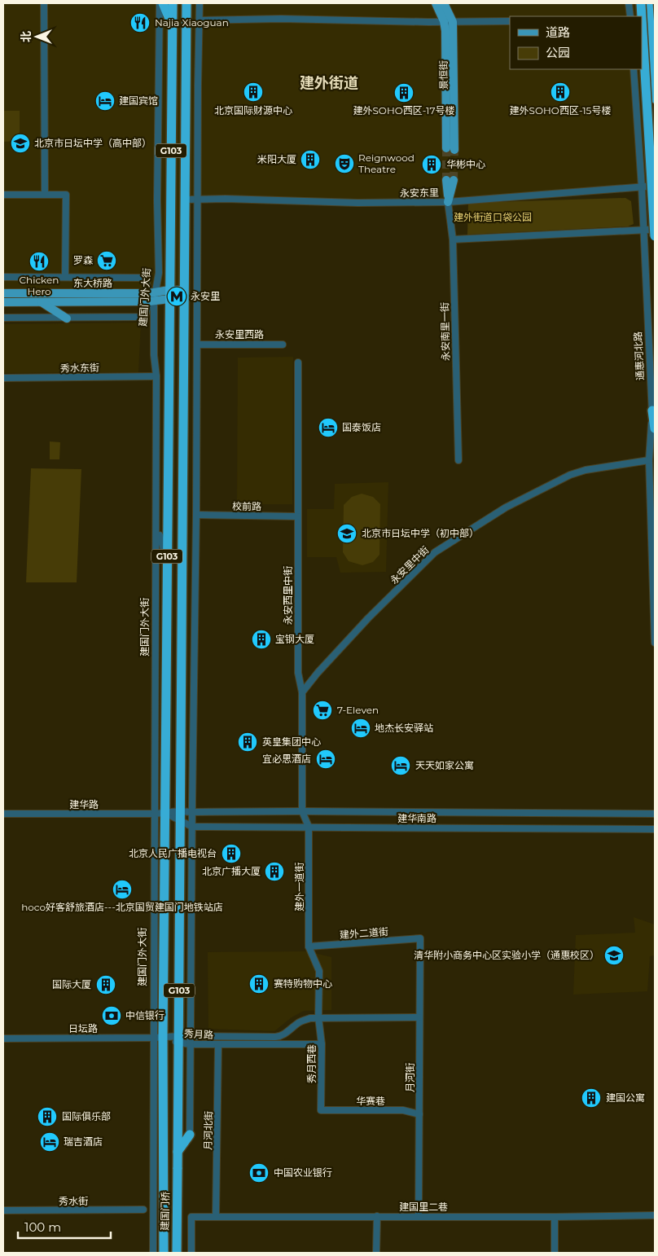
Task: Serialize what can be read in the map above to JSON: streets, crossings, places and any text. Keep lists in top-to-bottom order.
{
  "streets": {
    "highway": ["G103", "建国门外大街", "建国门桥"],
    "main road": ["景恒街", "东大桥路"],
    "street": [
      "永安东里",
      "永安南里一街",
      "永安里西路",
      "通惠河北路",
      "秀水东街",
      "校前路",
      "永安里中街",
      "永安西里中街",
      "建华路",
      "建华南路",
      "建外一道街",
      "建外二道街",
      "日坛路",
      "秀月路",
      "秀月西巷",
      "月河街",
      "华赛巷",
      "月河北街",
      "秀水街",
      "建国里二巷"
    ]
  },
  "crossings": [
    ["G103", "永安东里"],
    ["G103", "东大桥路"],
    ["G103", "建华路"],
    ["G103", "建华南路"],
    ["G103", "秀月路"],
    ["G103", "建国门桥"],
    ["永安东里", "永安南里一街"],
    ["永安东里", "通惠河北路"],
    ["东大桥路", "建国门外大街"],
    ["建国门外大街", "秀水东街"],
    ["建国门外大街", "建华路"],
    ["建国门外大街", "日坛路"],
    ["建国门外大街", "秀月路"],
    ["建国门外大街", "建国门桥"],
    ["通惠河北路", "永安里中街"],
    ["校前路", "永安西里中街"],
    ["永安里中街", "永安西里中街"],
    ["永安西里中街", "建华南路"],
    ["永安西里中街", "建外一道街"],
    ["建华路", "建华南路"],
    ["建华南路", "建外一道街"],
    ["建外一道街", "建外二道街"],
    ["建外一道街", "秀月西巷"],
    ["建外二道街", "秀月西巷"],
    ["建外二道街", "月河街"],
    ["日坛路", "秀月路"],
    ["秀月路", "秀月西巷"],
    ["秀月路", "月河北街"],
    ["秀月西巷", "华赛巷"],
    ["月河街", "华赛巷"],
    ["月河街", "建国里二巷"],
    ["月河北街", "建国里二巷"]
  ],
  "districts": ["建外街道"],
  "parks": ["建外街道口袋公园"],
  "places": {
    "restaurant": ["Najia Xiaoguan", "Chicken Hero"],
    "building": [
      "北京国际财源中心",
      "建外SOHO西区-15号楼",
      "建外SOHO西区-17号楼",
      "米阳大厦",
      "华彬中心",
      "宝钢大厦",
      "英皇集团中心",
      "北京人民广播电视台",
      "北京广播大厦",
      "赛特购物中心",
      "国际大厦",
      "建国公寓",
      "国际俱乐部"
    ],
    "hotel": [
      "建国宾馆",
      "国泰饭店",
      "地杰长安驿站",
      "宜必思酒店",
      "天天如家公寓",
      "hoco好客舒旅酒店---北京国贸建国门地铁站店",
      "瑞吉酒店"
    ],
    "school or university": ["北京市日坛中学（高中部）", "北京市日坛中学（初中部）", "清华附小商务中心区实验小学（通惠校区）"],
    "theatre": ["Reignwood Theatre"],
    "supermarket": ["罗森", "7-Eleven"],
    "metro station": ["永安里"],
    "bank": ["中信银行", "中国农业银行"]
  },
  "legend": ["道路", "公园"],
  "scale_bar": "100 m",
  "north": "left"
}
